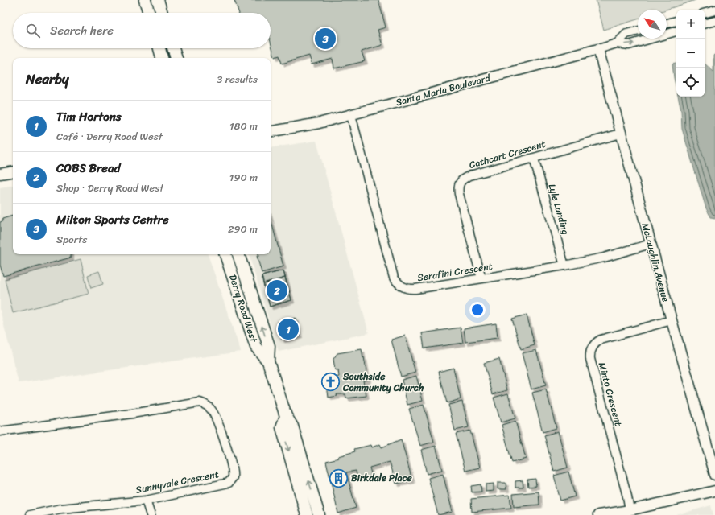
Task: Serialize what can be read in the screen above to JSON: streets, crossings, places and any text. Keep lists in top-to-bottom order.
{
  "streets": {
    "main road": ["Derry Road West"],
    "street": [
      "Santa Maria Boulevard",
      "Cathcart Crescent",
      "Lyle Landing",
      "McLaughlin Avenue",
      "Serafini Crescent",
      "Minto Crescent",
      "Sunnyvale Crescent"
    ]
  },
  "crossings": [
    ["Santa Maria Boulevard", "McLaughlin Avenue"],
    ["Santa Maria Boulevard", "Serafini Crescent"],
    ["Cathcart Crescent", "Lyle Landing"],
    ["Cathcart Crescent", "McLaughlin Avenue"],
    ["Cathcart Crescent", "Serafini Crescent"],
    ["Lyle Landing", "Serafini Crescent"],
    ["McLaughlin Avenue", "Serafini Crescent"],
    ["McLaughlin Avenue", "Minto Crescent"]
  ],
  "places": {
    "church": ["Southside Community Church"],
    "building": ["Birkdale Place"]
  },
  "north": "top left",
  "page": {
    "map_buttons": ["+", "−"],
    "search": "Search here",
    "pins": ["3", "2", "1"],
    "heading": ["Nearby", "3 results"],
    "list": [
      {
        "mark": "1",
        "name": "Tim Hortons",
        "note": "Café · Derry Road West",
        "value": "180 m"
      },
      {
        "mark": "2",
        "name": "COBS Bread",
        "note": "Shop · Derry Road West",
        "value": "190 m"
      },
      {
        "mark": "3",
        "name": "Milton Sports Centre",
        "note": "Sports",
        "value": "290 m"
      }
    ]
  }
}
